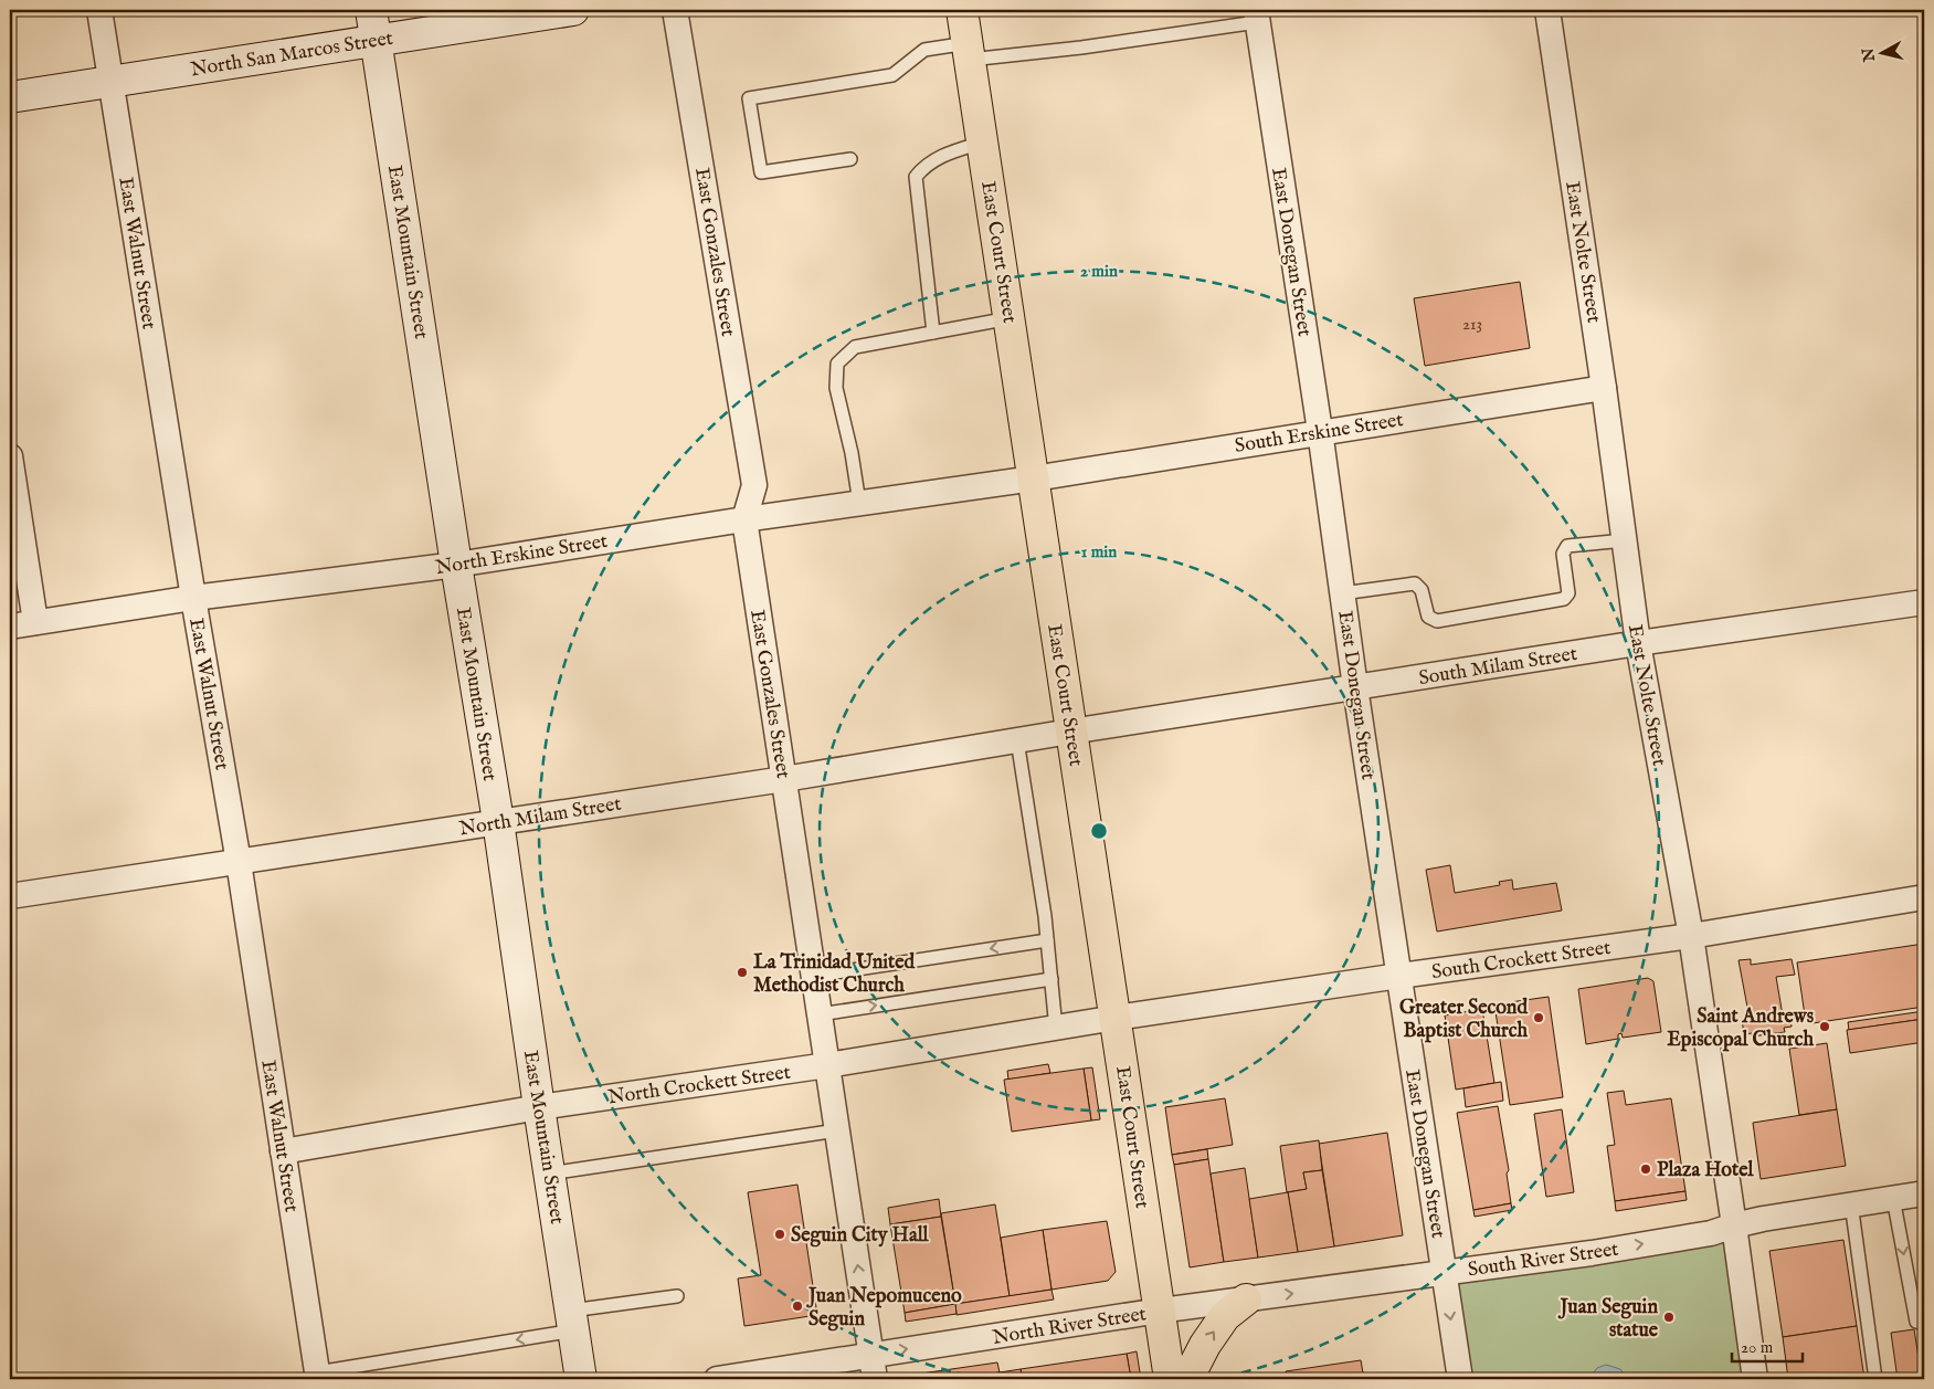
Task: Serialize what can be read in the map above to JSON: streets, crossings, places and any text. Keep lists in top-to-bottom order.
{
  "streets": {
    "main road": ["East Court Street"],
    "street": [
      "North San Marcos Street",
      "East Mountain Street",
      "East Gonzales Street",
      "East Donegan Street",
      "East Nolte Street",
      "East Walnut Street",
      "South Erskine Street",
      "North Erskine Street",
      "South Milam Street",
      "North Milam Street",
      "South Crockett Street",
      "North Crockett Street",
      "South River Street",
      "North River Street"
    ]
  },
  "crossings": [
    ["North San Marcos Street", "East Mountain Street"],
    ["North San Marcos Street", "East Walnut Street"],
    ["East Mountain Street", "North Erskine Street"],
    ["East Mountain Street", "North Milam Street"],
    ["East Mountain Street", "North Crockett Street"],
    ["East Gonzales Street", "North Erskine Street"],
    ["East Gonzales Street", "North Milam Street"],
    ["East Gonzales Street", "North Crockett Street"],
    ["East Gonzales Street", "North River Street"],
    ["East Court Street", "South Erskine Street"],
    ["East Court Street", "North Erskine Street"],
    ["East Court Street", "South Milam Street"],
    ["East Court Street", "North Milam Street"],
    ["East Court Street", "South Crockett Street"],
    ["East Court Street", "North Crockett Street"],
    ["East Court Street", "South River Street"],
    ["East Court Street", "North River Street"],
    ["East Donegan Street", "South Erskine Street"],
    ["East Donegan Street", "South Milam Street"],
    ["East Donegan Street", "South Crockett Street"],
    ["East Donegan Street", "South River Street"],
    ["East Nolte Street", "South Erskine Street"],
    ["East Nolte Street", "South Milam Street"],
    ["East Nolte Street", "South Crockett Street"],
    ["East Nolte Street", "South River Street"],
    ["East Walnut Street", "North Erskine Street"],
    ["East Walnut Street", "North Milam Street"],
    ["East Walnut Street", "North Crockett Street"],
    ["South Erskine Street", "North Erskine Street"],
    ["South Milam Street", "North Milam Street"],
    ["South Crockett Street", "North Crockett Street"],
    ["South River Street", "North River Street"]
  ],
  "one_way": ["South River Street", "North River Street"],
  "places": [
    "La Trinidad United Methodist Church",
    "Greater Second Baptist Church",
    "Saint Andrews Episcopal Church",
    "Plaza Hotel",
    "Seguin City Hall",
    "Juan Nepomuceno Seguin",
    "Juan Seguin statue"
  ],
  "house_numbers": ["213"],
  "scale_bar": "20 m",
  "north": "left",
  "rings": ["2 min", "1 min"]
}
